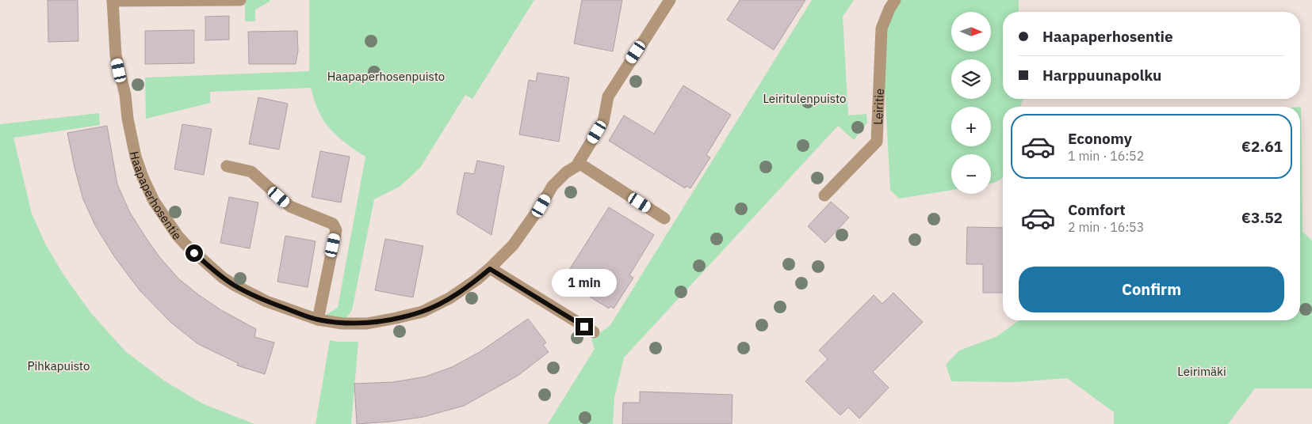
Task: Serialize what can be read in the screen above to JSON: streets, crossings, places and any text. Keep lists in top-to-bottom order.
{
  "streets": {
    "street": ["Leiritie", "Haapaperhosentie"]
  },
  "parks": [
    "Haapaperhosenpuisto",
    "Leiritulenpuisto",
    "Pihkapuisto",
    "Leirimäki"
  ],
  "north": "right",
  "page": {
    "map_buttons": ["+", "−"],
    "banner": ["Haapaperhosentie", "Harppuunapolku"],
    "list": [
      {
        "name": "Economy",
        "note": "1 min · 16:52",
        "value": "€2.61"
      },
      {
        "name": "Comfort",
        "note": "2 min · 16:53",
        "value": "€3.52"
      }
    ],
    "buttons": "Confirm",
    "bubble": "1 min"
  }
}
